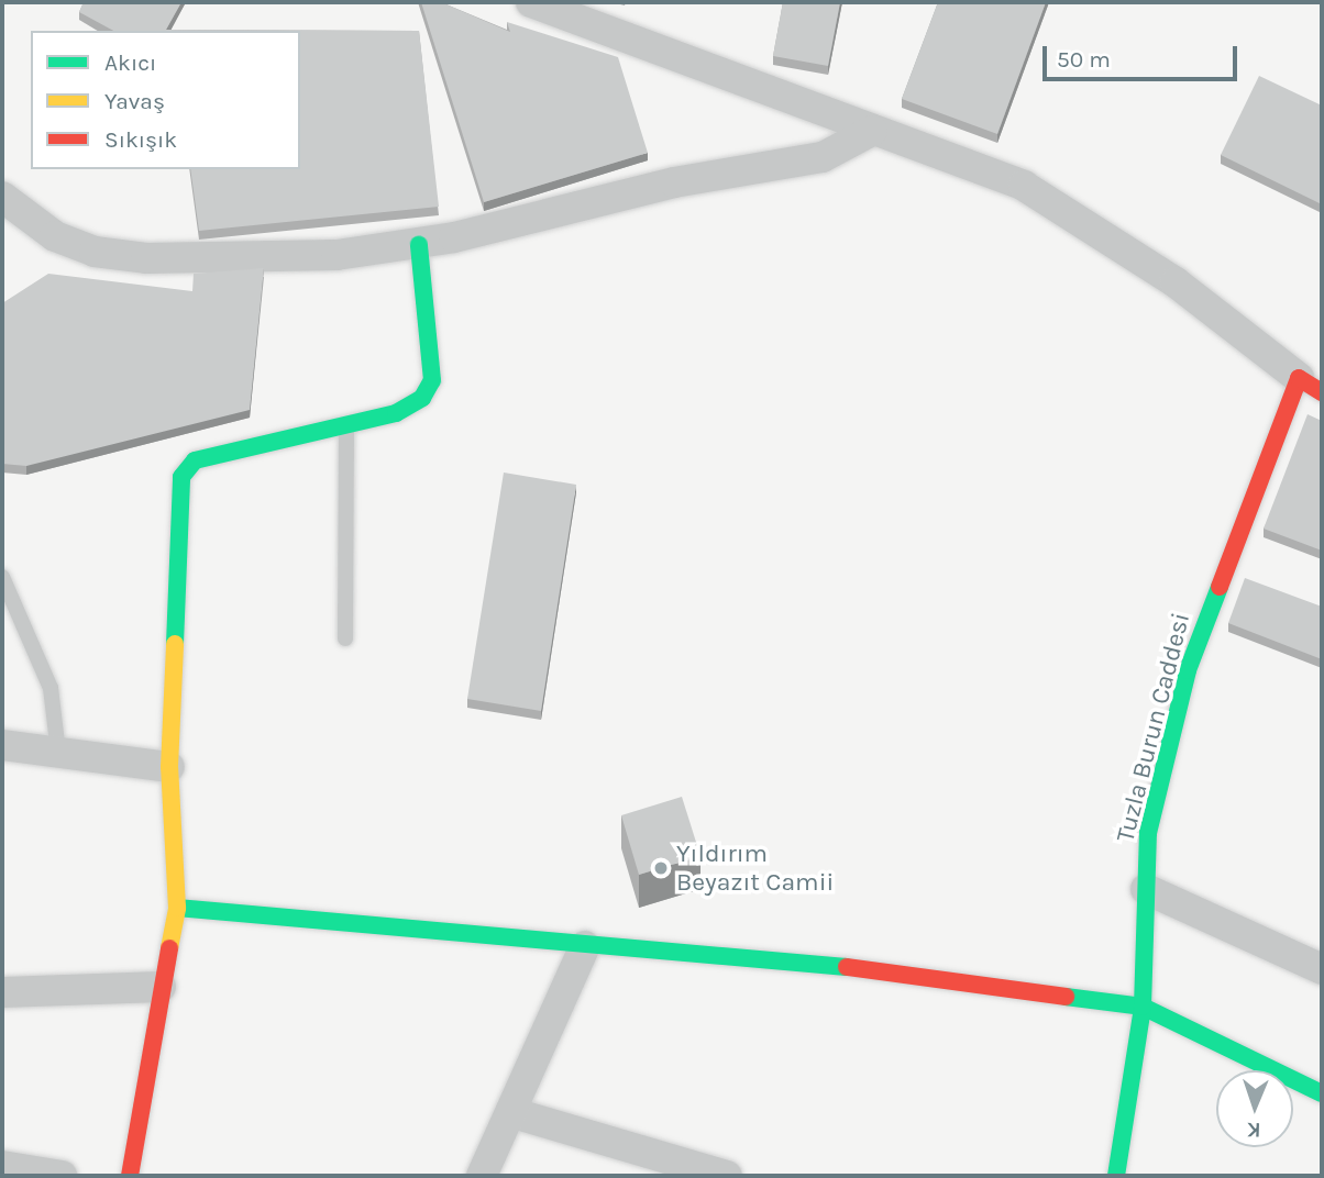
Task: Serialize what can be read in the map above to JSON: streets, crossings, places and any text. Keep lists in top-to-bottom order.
{
  "streets": {
    "street": ["Tuzla Burun Caddesi"]
  },
  "places": ["Yıldırım Beyazıt Camii"],
  "legend": ["Akıcı", "Yavaş", "Sıkışık"],
  "scale_bar": "50 m",
  "north": "bottom"
}
